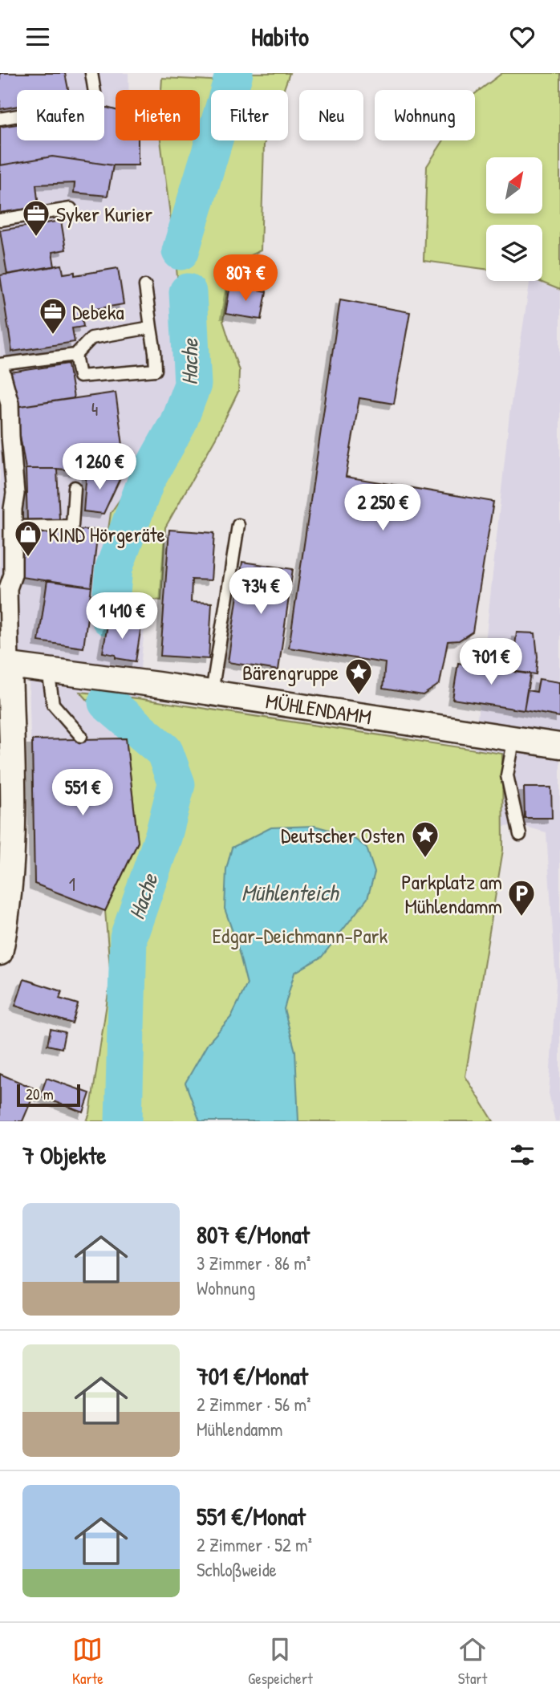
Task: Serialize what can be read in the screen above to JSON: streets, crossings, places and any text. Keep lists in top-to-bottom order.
{
  "streets": {
    "street": ["MÜHLENDAMM"]
  },
  "water": ["Hache", "Mühlenteich"],
  "parks": ["Edgar-Deichmann-Park"],
  "places": {
    "office": ["Syker Kurier", "Debeka"],
    "shop": ["KIND Hörgeräte"],
    "place": ["Bärengruppe", "Deutscher Osten"],
    "parking": ["Parkplatz am Mühlendamm"]
  },
  "house_numbers": ["4", "1"],
  "scale_bar": "20 m",
  "north": "top right",
  "page": {
    "header": "Habito",
    "chip": [
      "Kaufen",
      "Mieten",
      "Filter",
      "Neu",
      "Wohnung"
    ],
    "price": [
      "807 €",
      "1 260 €",
      "2 250 €",
      "734 €",
      "1 410 €",
      "701 €",
      "551 €"
    ],
    "scale": "20 m",
    "heading": "7 Objekte",
    "list": [
      {
        "name": "807 €/Monat",
        "note": "3 Zimmer · 86 m² · Wohnung"
      },
      {
        "name": "701 €/Monat",
        "note": "2 Zimmer · 56 m² · Mühlendamm"
      },
      {
        "name": "551 €/Monat",
        "note": "2 Zimmer · 52 m² · Schloßweide"
      }
    ],
    "tabs": ["Karte", "Gespeichert", "Start"]
  }
}
